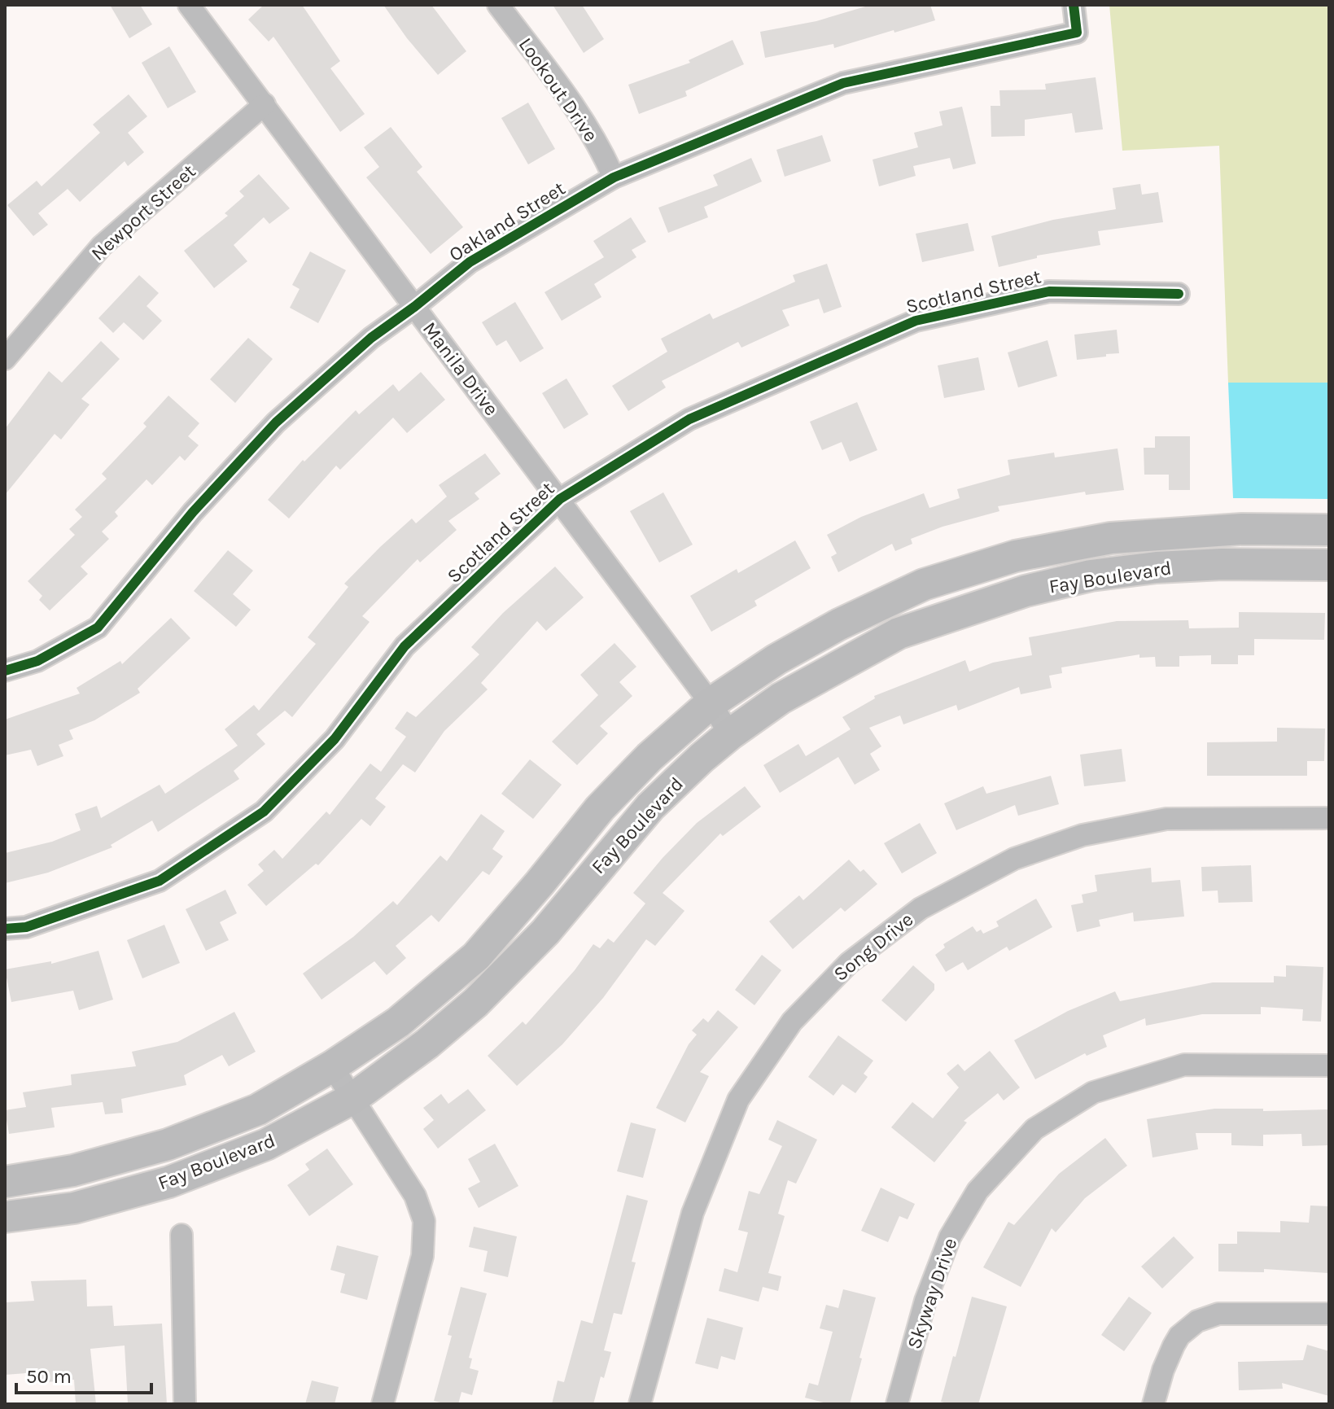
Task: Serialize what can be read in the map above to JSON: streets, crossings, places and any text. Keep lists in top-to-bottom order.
{
  "streets": {
    "main road": ["Fay Boulevard"],
    "street": [
      "Lookout Drive",
      "Newport Street",
      "Oakland Street",
      "Scotland Street",
      "Manila Drive",
      "Song Drive",
      "Skyway Drive"
    ]
  },
  "crossings": [
    ["Lookout Drive", "Oakland Street"],
    ["Newport Street", "Manila Drive"],
    ["Oakland Street", "Manila Drive"],
    ["Scotland Street", "Manila Drive"],
    ["Manila Drive", "Fay Boulevard"]
  ],
  "scale_bar": "50 m"
}
